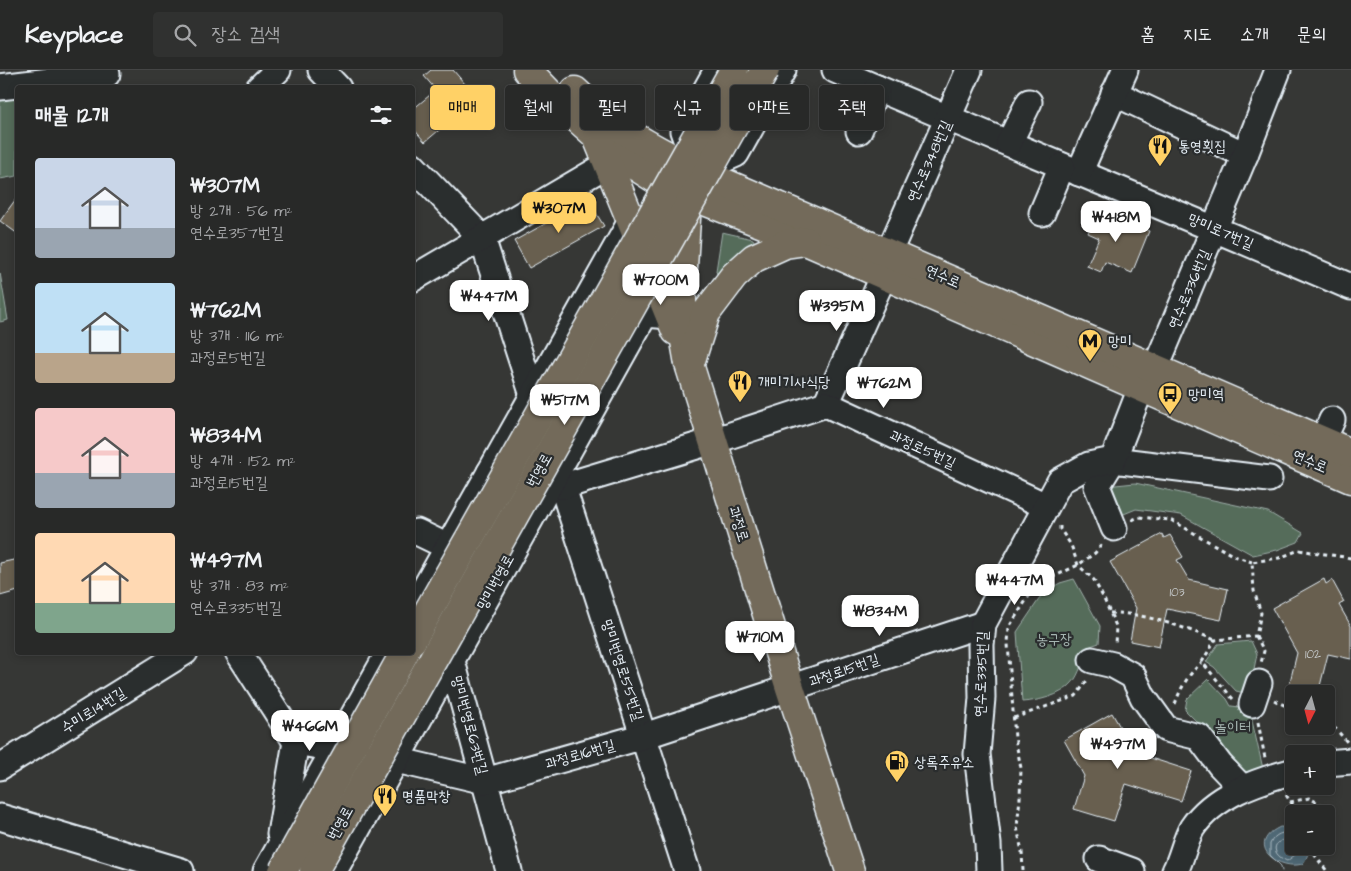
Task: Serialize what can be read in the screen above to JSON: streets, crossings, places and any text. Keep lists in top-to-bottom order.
{
  "streets": {
    "main road": ["연수로", "번영로", "과정로"],
    "street": [
      "연수로348번길",
      "망미로7번길",
      "연수로336번길",
      "과정로5번길",
      "망미번영로",
      "망미번영로55번길",
      "과정로15번길",
      "연수로335번길",
      "수미로14번길",
      "망미번영로63번길",
      "과정로16번길"
    ]
  },
  "crossings": [
    ["연수로348번길", "망미로7번길"],
    ["연수로348번길", "연수로"],
    ["망미로7번길", "연수로336번길"],
    ["연수로", "연수로336번길"],
    ["연수로", "과정로"],
    ["과정로5번길", "연수로335번길"],
    ["과정로", "과정로15번길"],
    ["과정로", "과정로16번길"],
    ["망미번영로", "망미번영로55번길"],
    ["망미번영로", "망미번영로63번길"],
    ["망미번영로", "과정로16번길"],
    ["망미번영로55번길", "과정로16번길"],
    ["과정로15번길", "연수로335번길"],
    ["과정로15번길", "과정로16번길"],
    ["망미번영로63번길", "과정로16번길"]
  ],
  "parks": ["농구장", "놀이터"],
  "places": {
    "restaurant": ["통영횟집", "개미기사식당", "명품막창"],
    "metro station": ["망미"],
    "bus stop": ["망미역"],
    "fuel station": ["상록주유소"]
  },
  "house_numbers": ["103", "102"],
  "north": "bottom",
  "page": {
    "header": "Keyplace",
    "search": "장소 검색",
    "nav": [
      "홈",
      "지도",
      "소개",
      "문의"
    ],
    "chip": [
      "매매",
      "월세",
      "필터",
      "신규",
      "아파트",
      "주택"
    ],
    "heading": "매물 12개",
    "list": [
      {
        "name": "₩307M",
        "note": "방 2개 · 56 m² · 연수로357번길"
      },
      {
        "name": "₩762M",
        "note": "방 3개 · 116 m² · 과정로5번길"
      },
      {
        "name": "₩834M",
        "note": "방 4개 · 152 m² · 과정로15번길"
      },
      {
        "name": "₩497M",
        "note": "방 3개 · 83 m² · 연수로335번길"
      }
    ],
    "price": [
      "₩307M",
      "₩418M",
      "₩700M",
      "₩447M",
      "₩395M",
      "₩762M",
      "₩517M",
      "₩447M",
      "₩834M",
      "₩710M",
      "₩466M",
      "₩497M"
    ],
    "map_buttons": ["+", "−"]
  }
}
